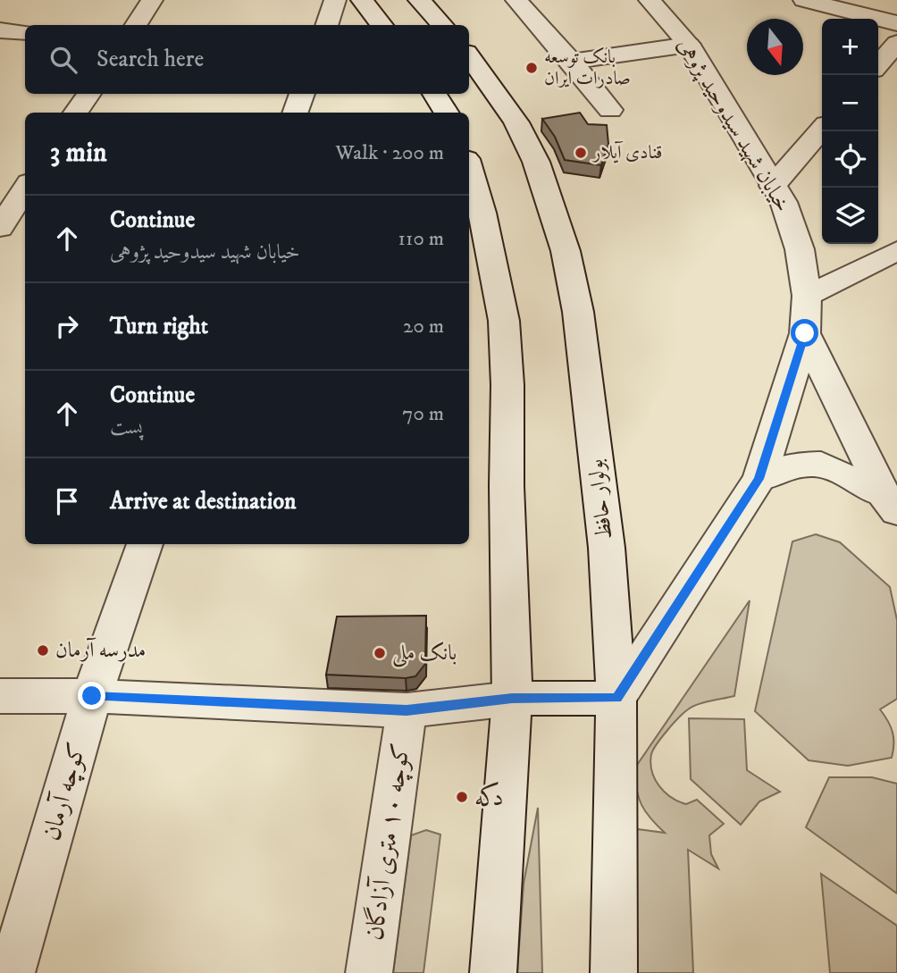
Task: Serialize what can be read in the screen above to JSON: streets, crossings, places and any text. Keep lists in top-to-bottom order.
{
  "streets": {
    "street": [
      "خیابان شهید سیدوحید پژوهی",
      "بولوار حافظ",
      "کوچه آرمان",
      "کوچه ۱۰ متری آزادگان"
    ]
  },
  "crossings": [
    ["خیابان شهید سیدوحید پژوهی", "بولوار حافظ"]
  ],
  "places": [
    "بانک توسعه صادرات ایران",
    "قنادی آیلار",
    "مدرسه آرمان",
    "بانک ملی",
    "دکه"
  ],
  "north": "bottom",
  "page": {
    "map_buttons": ["+", "−"],
    "search": "Search here",
    "heading": ["3 min", "Walk · 200 m"],
    "list": [
      ["Continue", "خیابان شهید سیدوحید پژوهی", "110 m"],
      ["Turn right", "20 m"],
      ["Continue", "پست", "70 m"],
      "Arrive at destination"
    ]
  }
}
